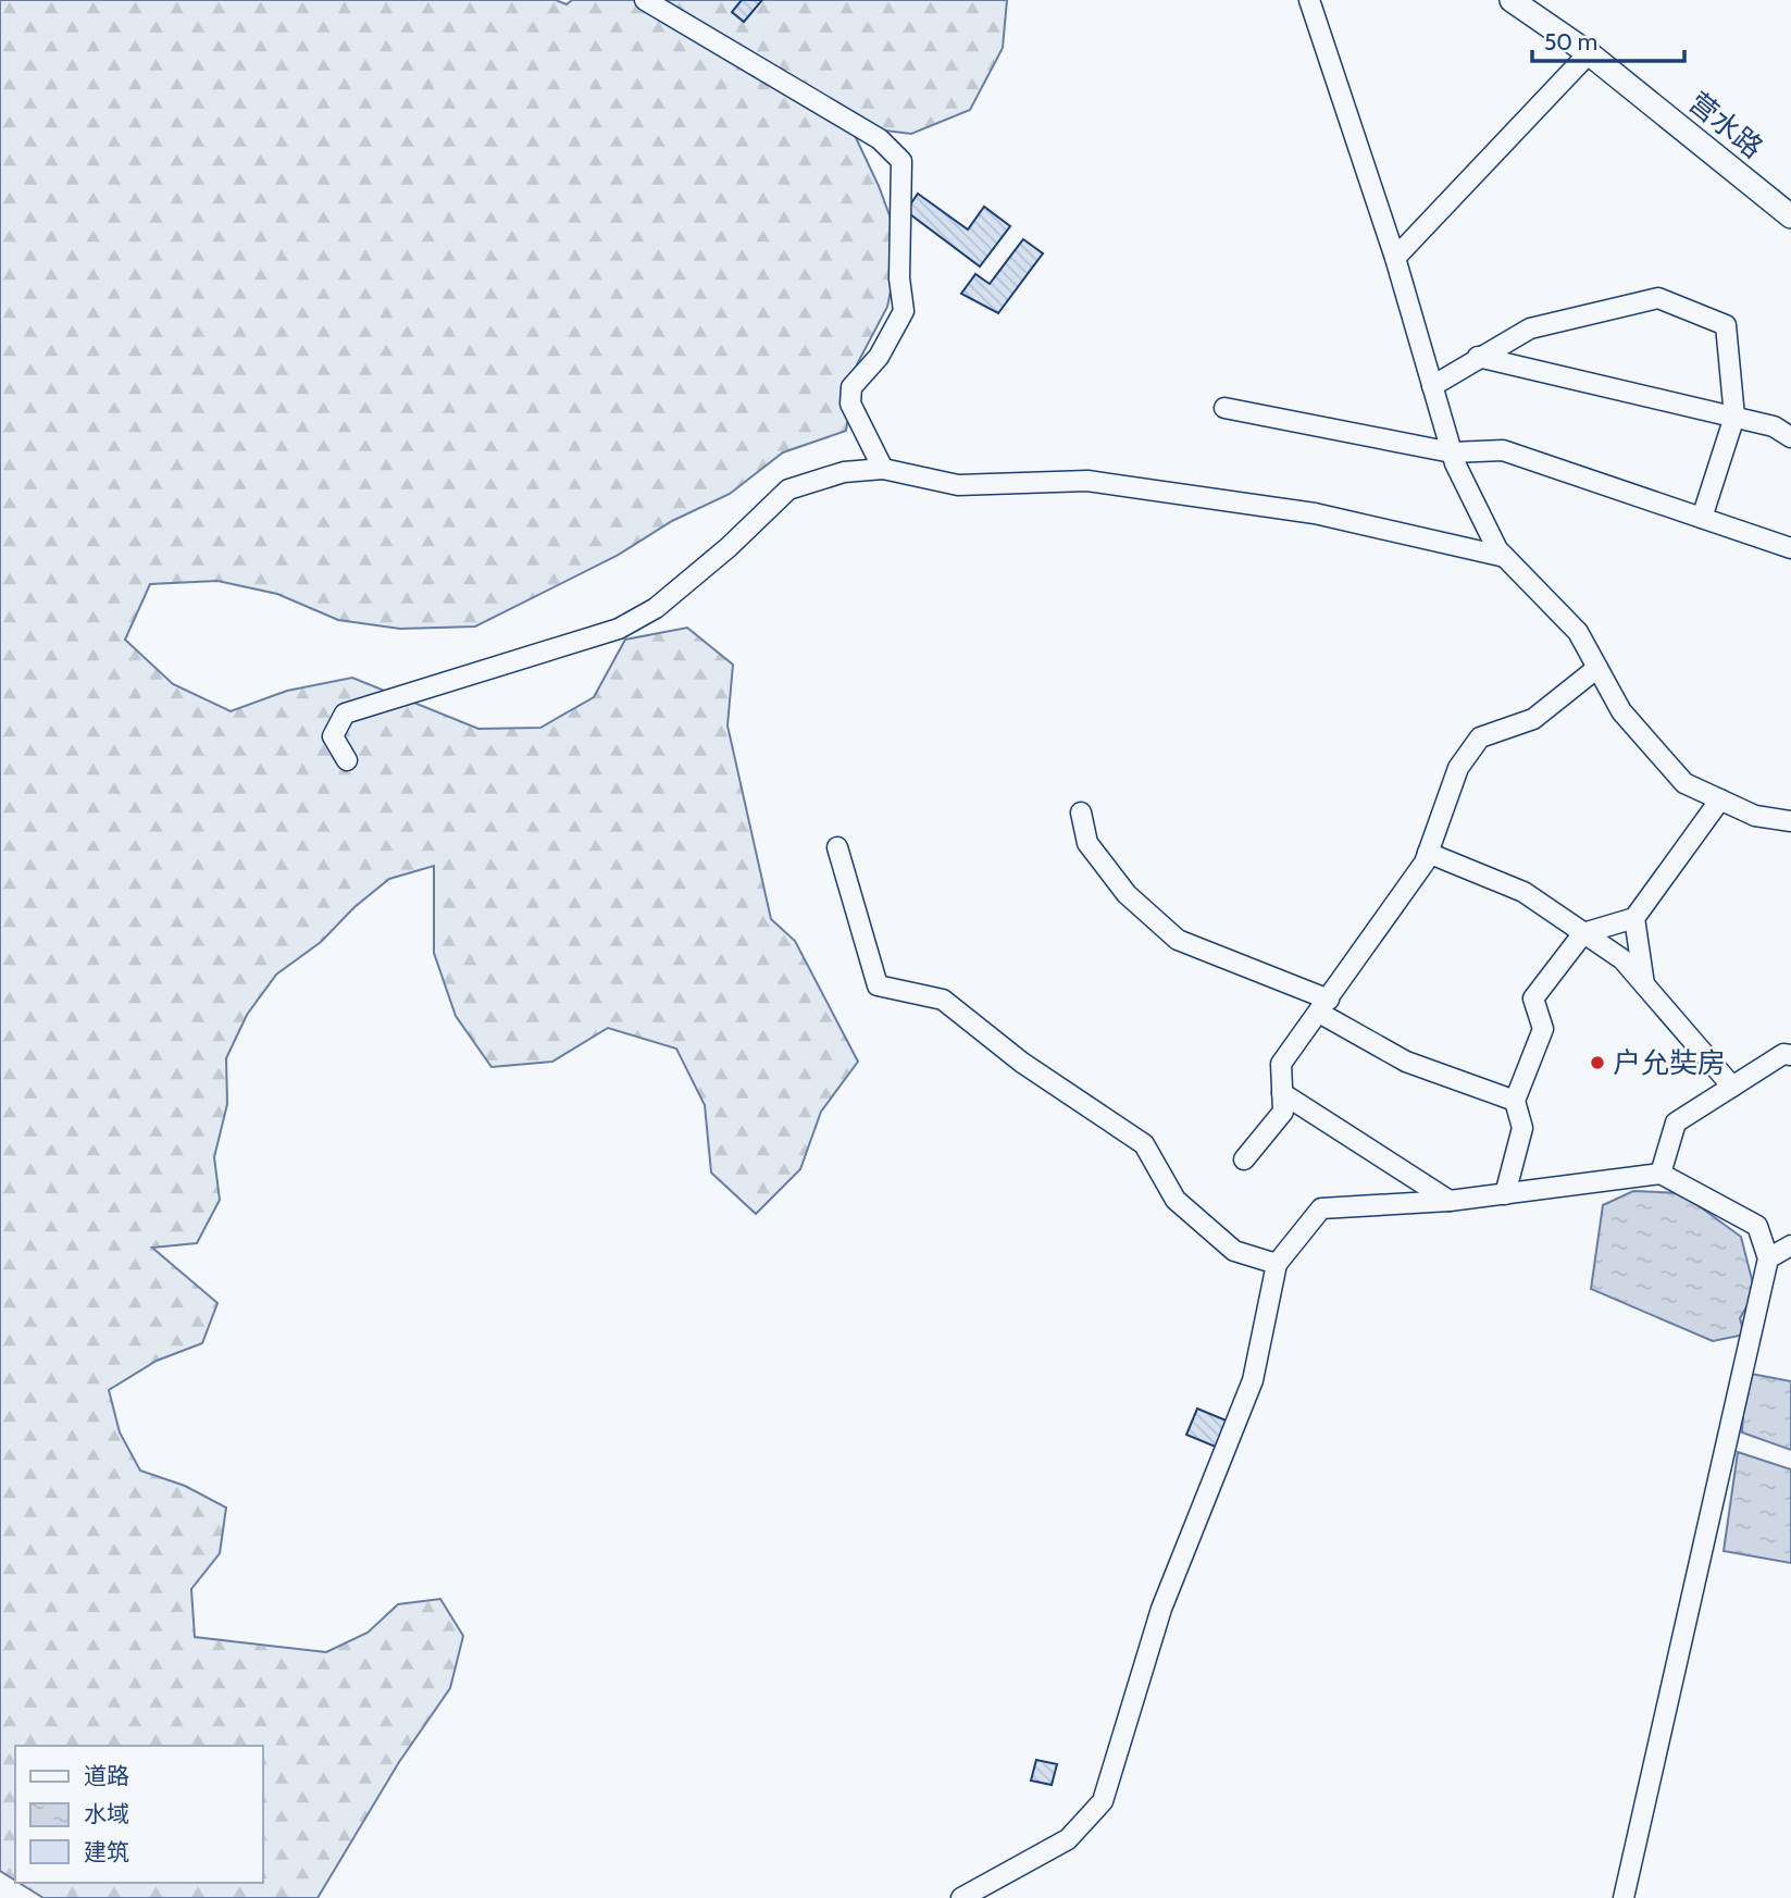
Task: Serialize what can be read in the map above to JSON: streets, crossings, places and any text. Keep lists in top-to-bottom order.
{
  "streets": {
    "street": ["营水路"]
  },
  "places": ["户允奘房"],
  "legend": ["道路", "水域", "建筑"],
  "scale_bar": "50 m"
}
